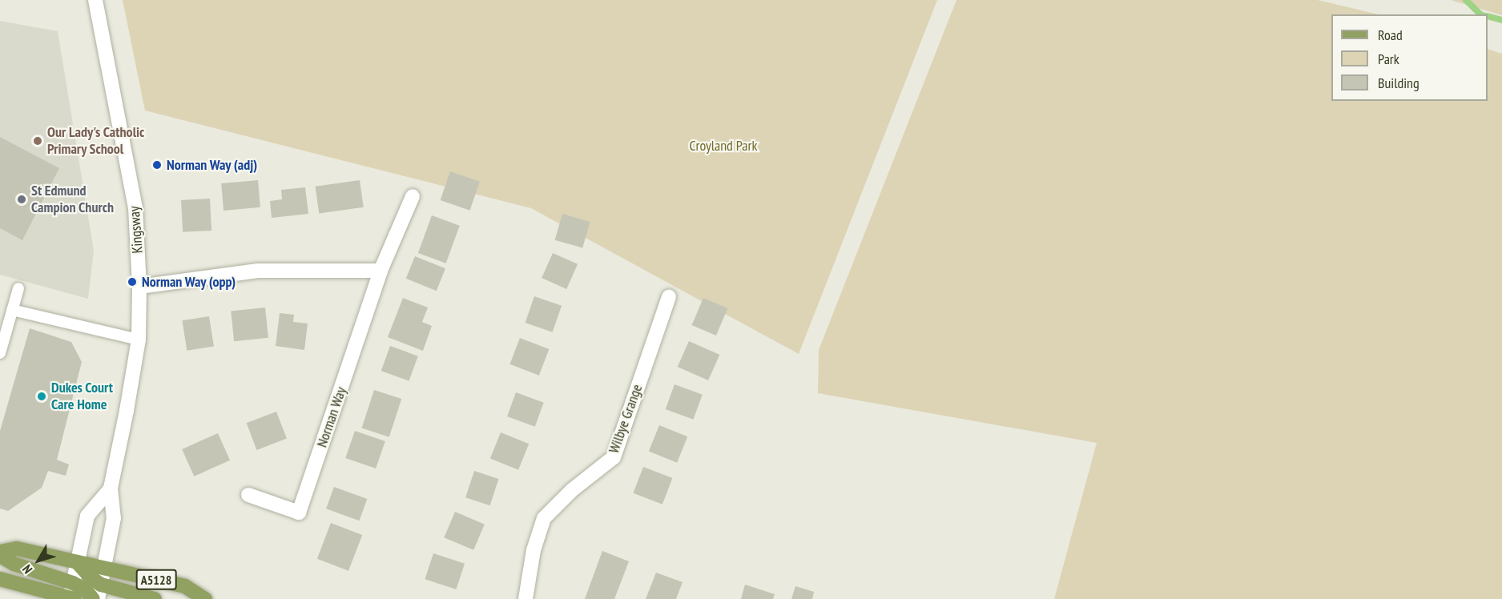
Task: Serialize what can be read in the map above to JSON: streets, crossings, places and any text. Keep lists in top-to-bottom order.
{
  "streets": {
    "main road": ["A5128"],
    "street": ["Kingsway", "Norman Way", "Wilbye Grange"]
  },
  "crossings": [
    ["Kingsway", "A5128"]
  ],
  "parks": ["Croyland Park"],
  "places": [
    "Our Lady's Catholic Primary School",
    "Norman Way (adj)",
    "St Edmund Campion Church",
    "Norman Way (opp)",
    "Dukes Court Care Home"
  ],
  "legend": ["Road", "Park", "Building"],
  "north": "bottom left"
}
